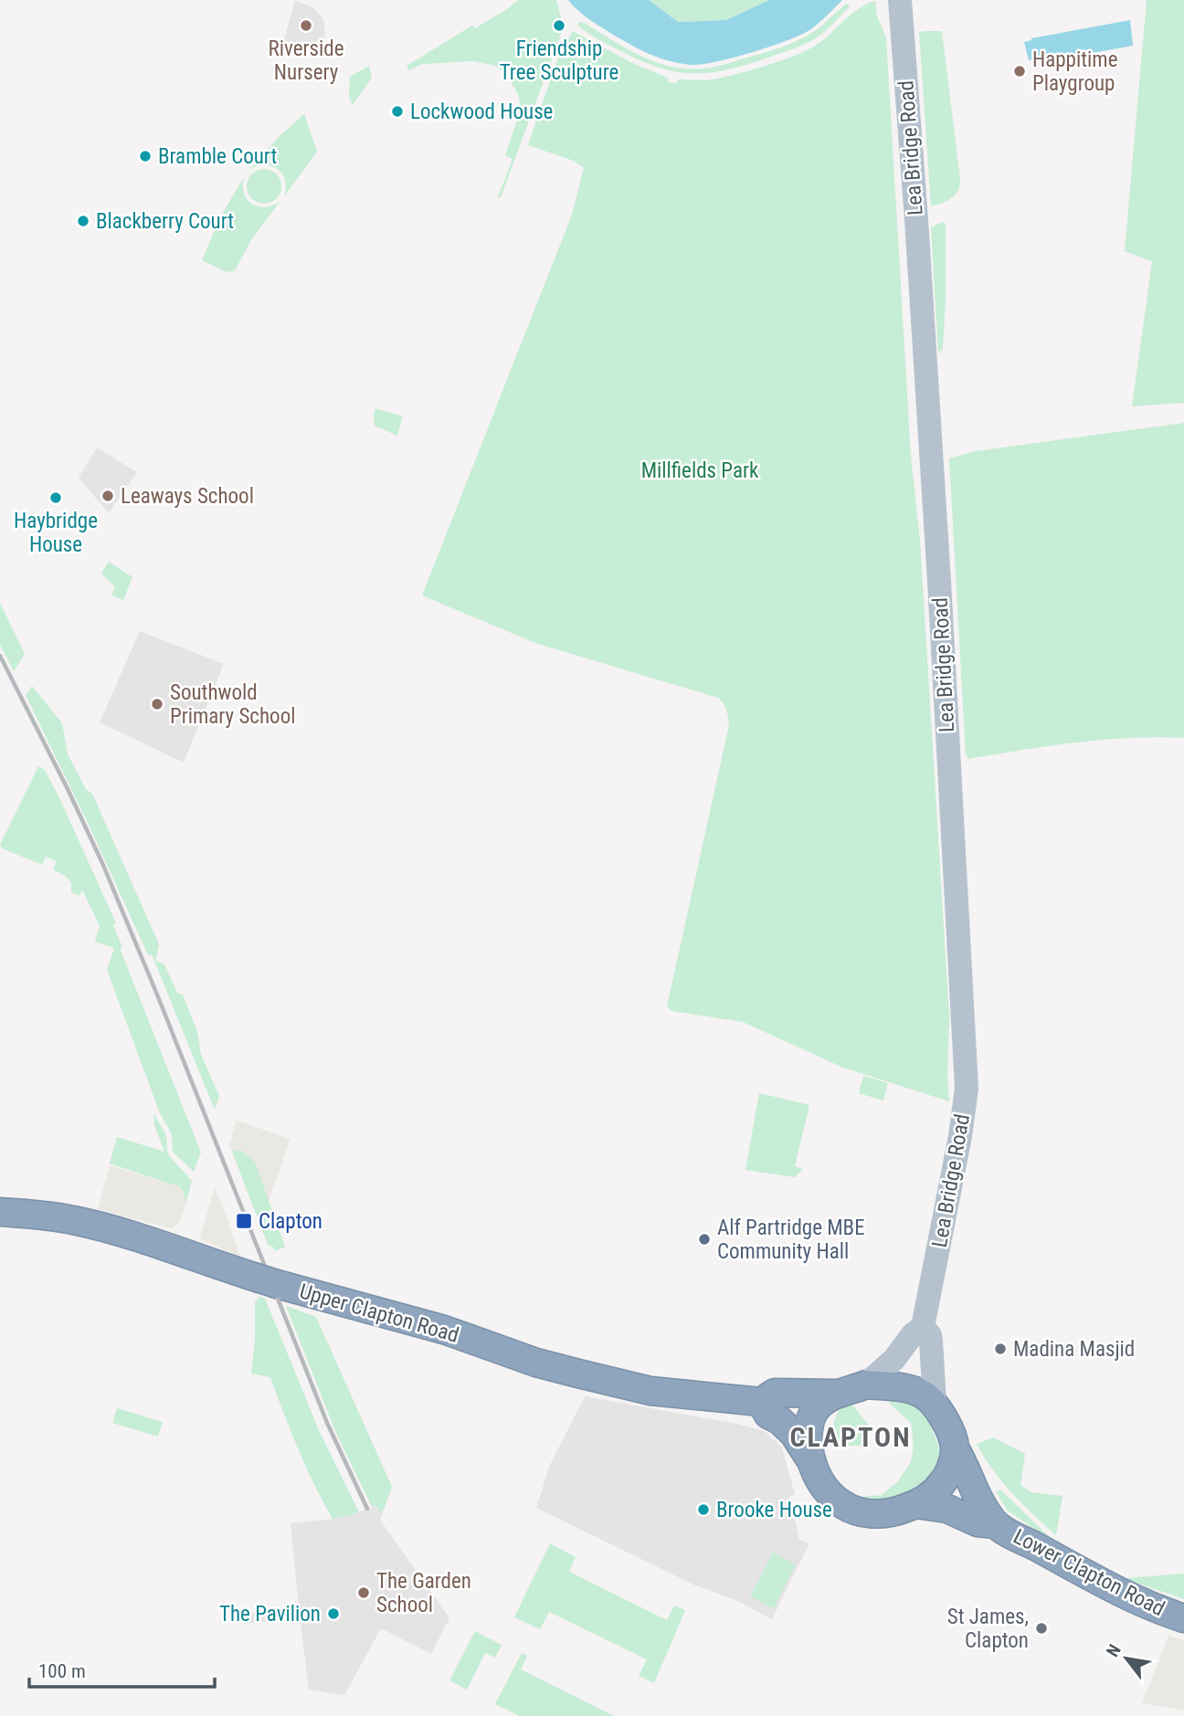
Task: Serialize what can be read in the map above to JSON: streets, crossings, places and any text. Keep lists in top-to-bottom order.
{
  "streets": {
    "highway": ["Upper Clapton Road", "Lower Clapton Road"],
    "main road": ["Lea Bridge Road"]
  },
  "crossings": [
    ["Lea Bridge Road", "Upper Clapton Road"],
    ["Lea Bridge Road", "Lower Clapton Road"],
    ["Upper Clapton Road", "Lower Clapton Road"]
  ],
  "districts": ["CLAPTON"],
  "parks": ["Millfields Park"],
  "places": {
    "other": [
      "Riverside Nursery",
      "Friendship Tree Sculpture",
      "Happitime Playgroup",
      "Lockwood House",
      "Bramble Court",
      "Blackberry Court",
      "Leaways School",
      "Haybridge House",
      "Southwold Primary School",
      "Alf Partridge MBE Community Hall",
      "Madina Masjid",
      "Brooke House",
      "The Garden School",
      "The Pavilion",
      "St James, Clapton"
    ],
    "transit": ["Clapton"]
  },
  "scale_bar": "100 m",
  "north": "top left"
}
